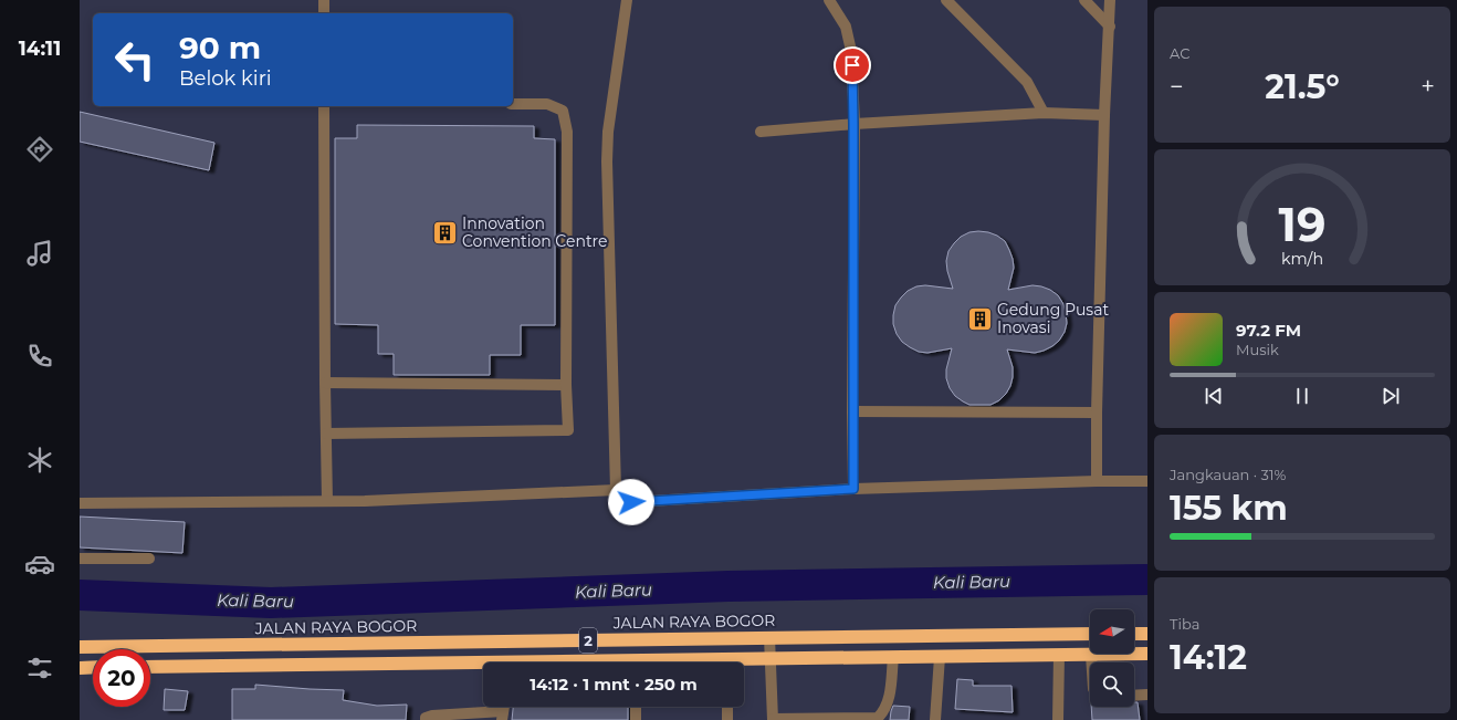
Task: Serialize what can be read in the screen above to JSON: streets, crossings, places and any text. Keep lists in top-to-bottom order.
{
  "streets": {
    "highway": ["JALAN RAYA BOGOR", "2"]
  },
  "water": ["Kali Baru"],
  "places": {
    "building": ["Innovation Convention Centre", "Gedung Pusat Inovasi"]
  },
  "north": "left",
  "page": {
    "tabs": "14:11",
    "tile": [
      "AC",
      ["Jangkauan · 31%", "155 km"],
      ["Tiba", "14:12"]
    ],
    "turn": ["90 m", "Belok kiri"],
    "heat": ["−", "21.5°", "+"],
    "song": ["97.2 FM", "Musik"],
    "limit": "20",
    "trip": "14:12 · 1 mnt · 250 m",
    "gauge": ["19", "km/h"]
  }
}
